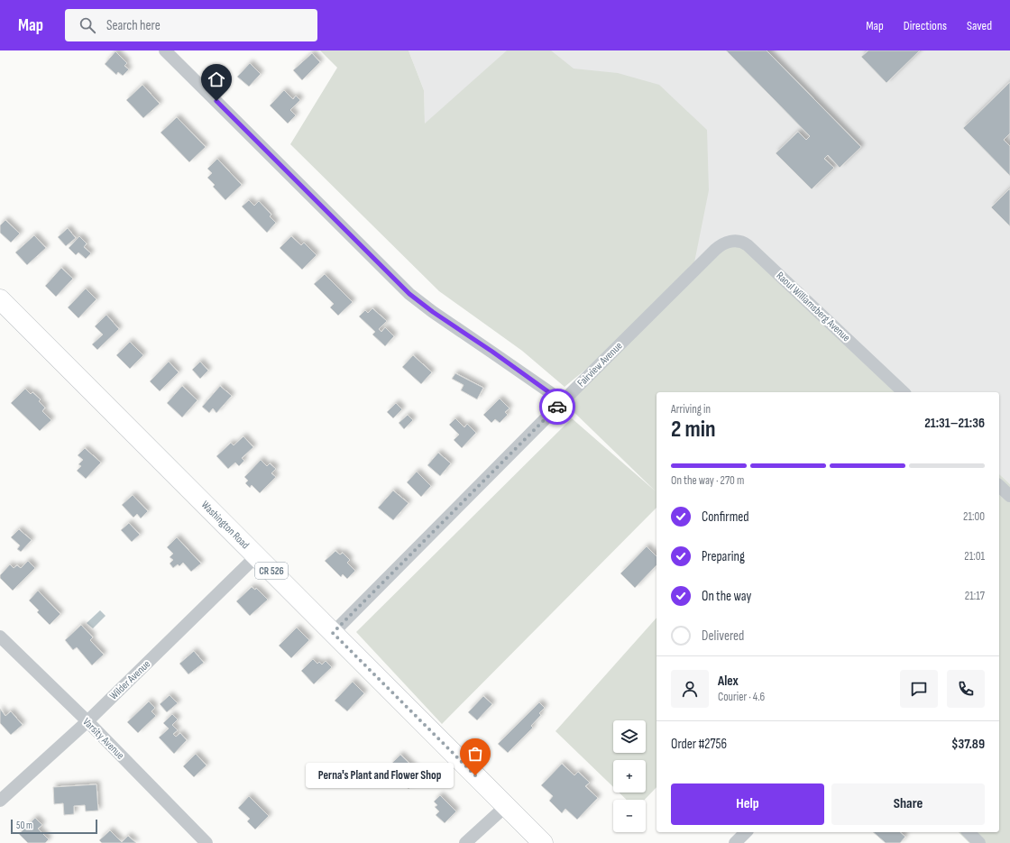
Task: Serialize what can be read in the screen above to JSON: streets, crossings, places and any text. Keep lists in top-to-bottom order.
{
  "streets": {
    "main road": ["Washington Road", "CR 526"],
    "street": [
      "Raoul Williamsberg Avenue",
      "Fairview Avenue",
      "Wilder Avenue",
      "Varsity Avenue"
    ]
  },
  "crossings": [
    ["Raoul Williamsberg Avenue", "Fairview Avenue"],
    ["Fairview Avenue", "Washington Road"],
    ["Washington Road", "Wilder Avenue"],
    ["Wilder Avenue", "Varsity Avenue"]
  ],
  "places": ["Perna's Plant and Flower Shop"],
  "scale_bar": "50 m",
  "page": {
    "header": "Map",
    "search": "Search here",
    "nav": ["Map", "Directions", "Saved"],
    "heading": ["2 min", "Arriving in", "21:31–21:36"],
    "panel": [
      "Alex",
      "Courier · 4.6",
      "Order #2756",
      "$37.89"
    ],
    "bar": "On the way · 270 m",
    "list": [
      ["Confirmed", "21:00"],
      ["Preparing", "21:01"],
      ["On the way", "21:17"],
      "Delivered"
    ],
    "map_buttons": ["+", "−"],
    "bubble": "Perna's Plant and Flower Shop",
    "buttons": ["Help", "Share"],
    "scale": "50 m"
  }
}
